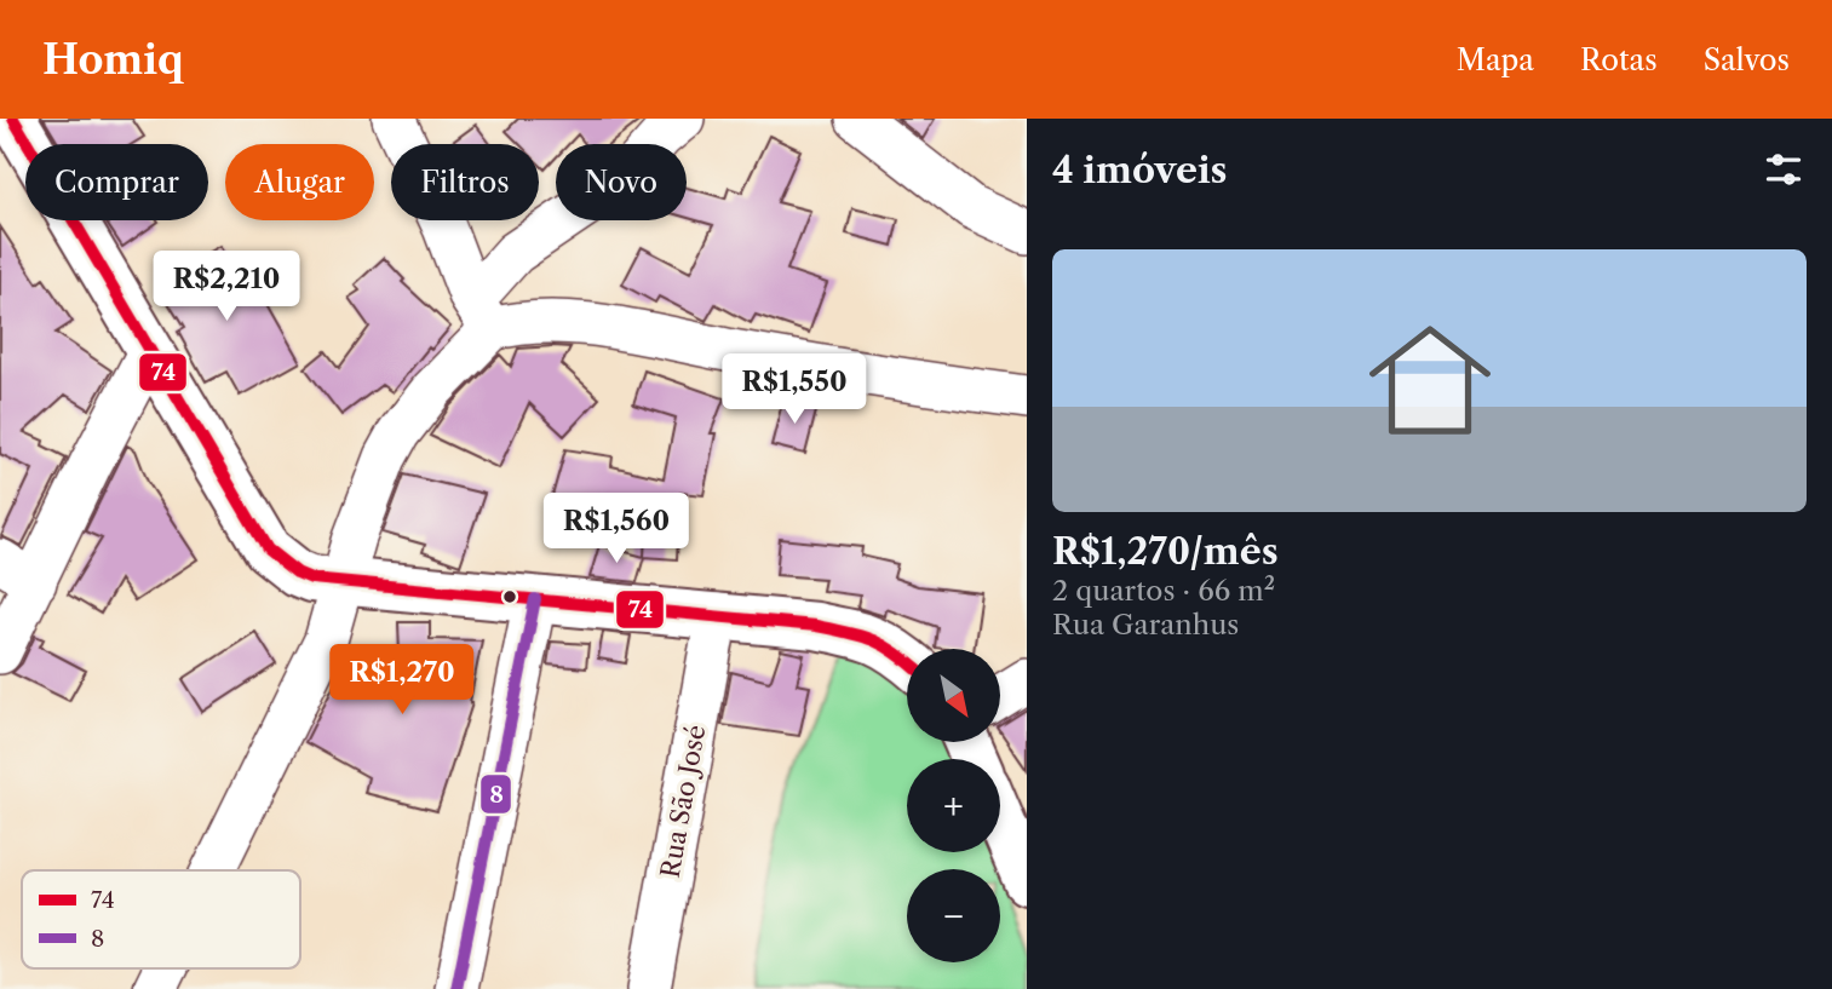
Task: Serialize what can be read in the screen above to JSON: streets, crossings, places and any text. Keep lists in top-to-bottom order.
{
  "streets": {
    "street": ["Rua São José"]
  },
  "lines": ["transit line 74", "transit line 8"],
  "legend": ["74", "8"],
  "north": "bottom right",
  "page": {
    "header": "Homiq",
    "nav": ["Mapa", "Rotas", "Salvos"],
    "heading": "4 imóveis",
    "chip": [
      "Comprar",
      "Alugar",
      "Filtros",
      "Novo"
    ],
    "list": [
      {
        "name": "R$1,270/mês",
        "note": "2 quartos · 66 m² · Rua Garanhus"
      }
    ],
    "price": [
      "R$2,210",
      "R$1,550",
      "R$1,560",
      "R$1,270"
    ],
    "map_buttons": ["+", "−"]
  }
}
